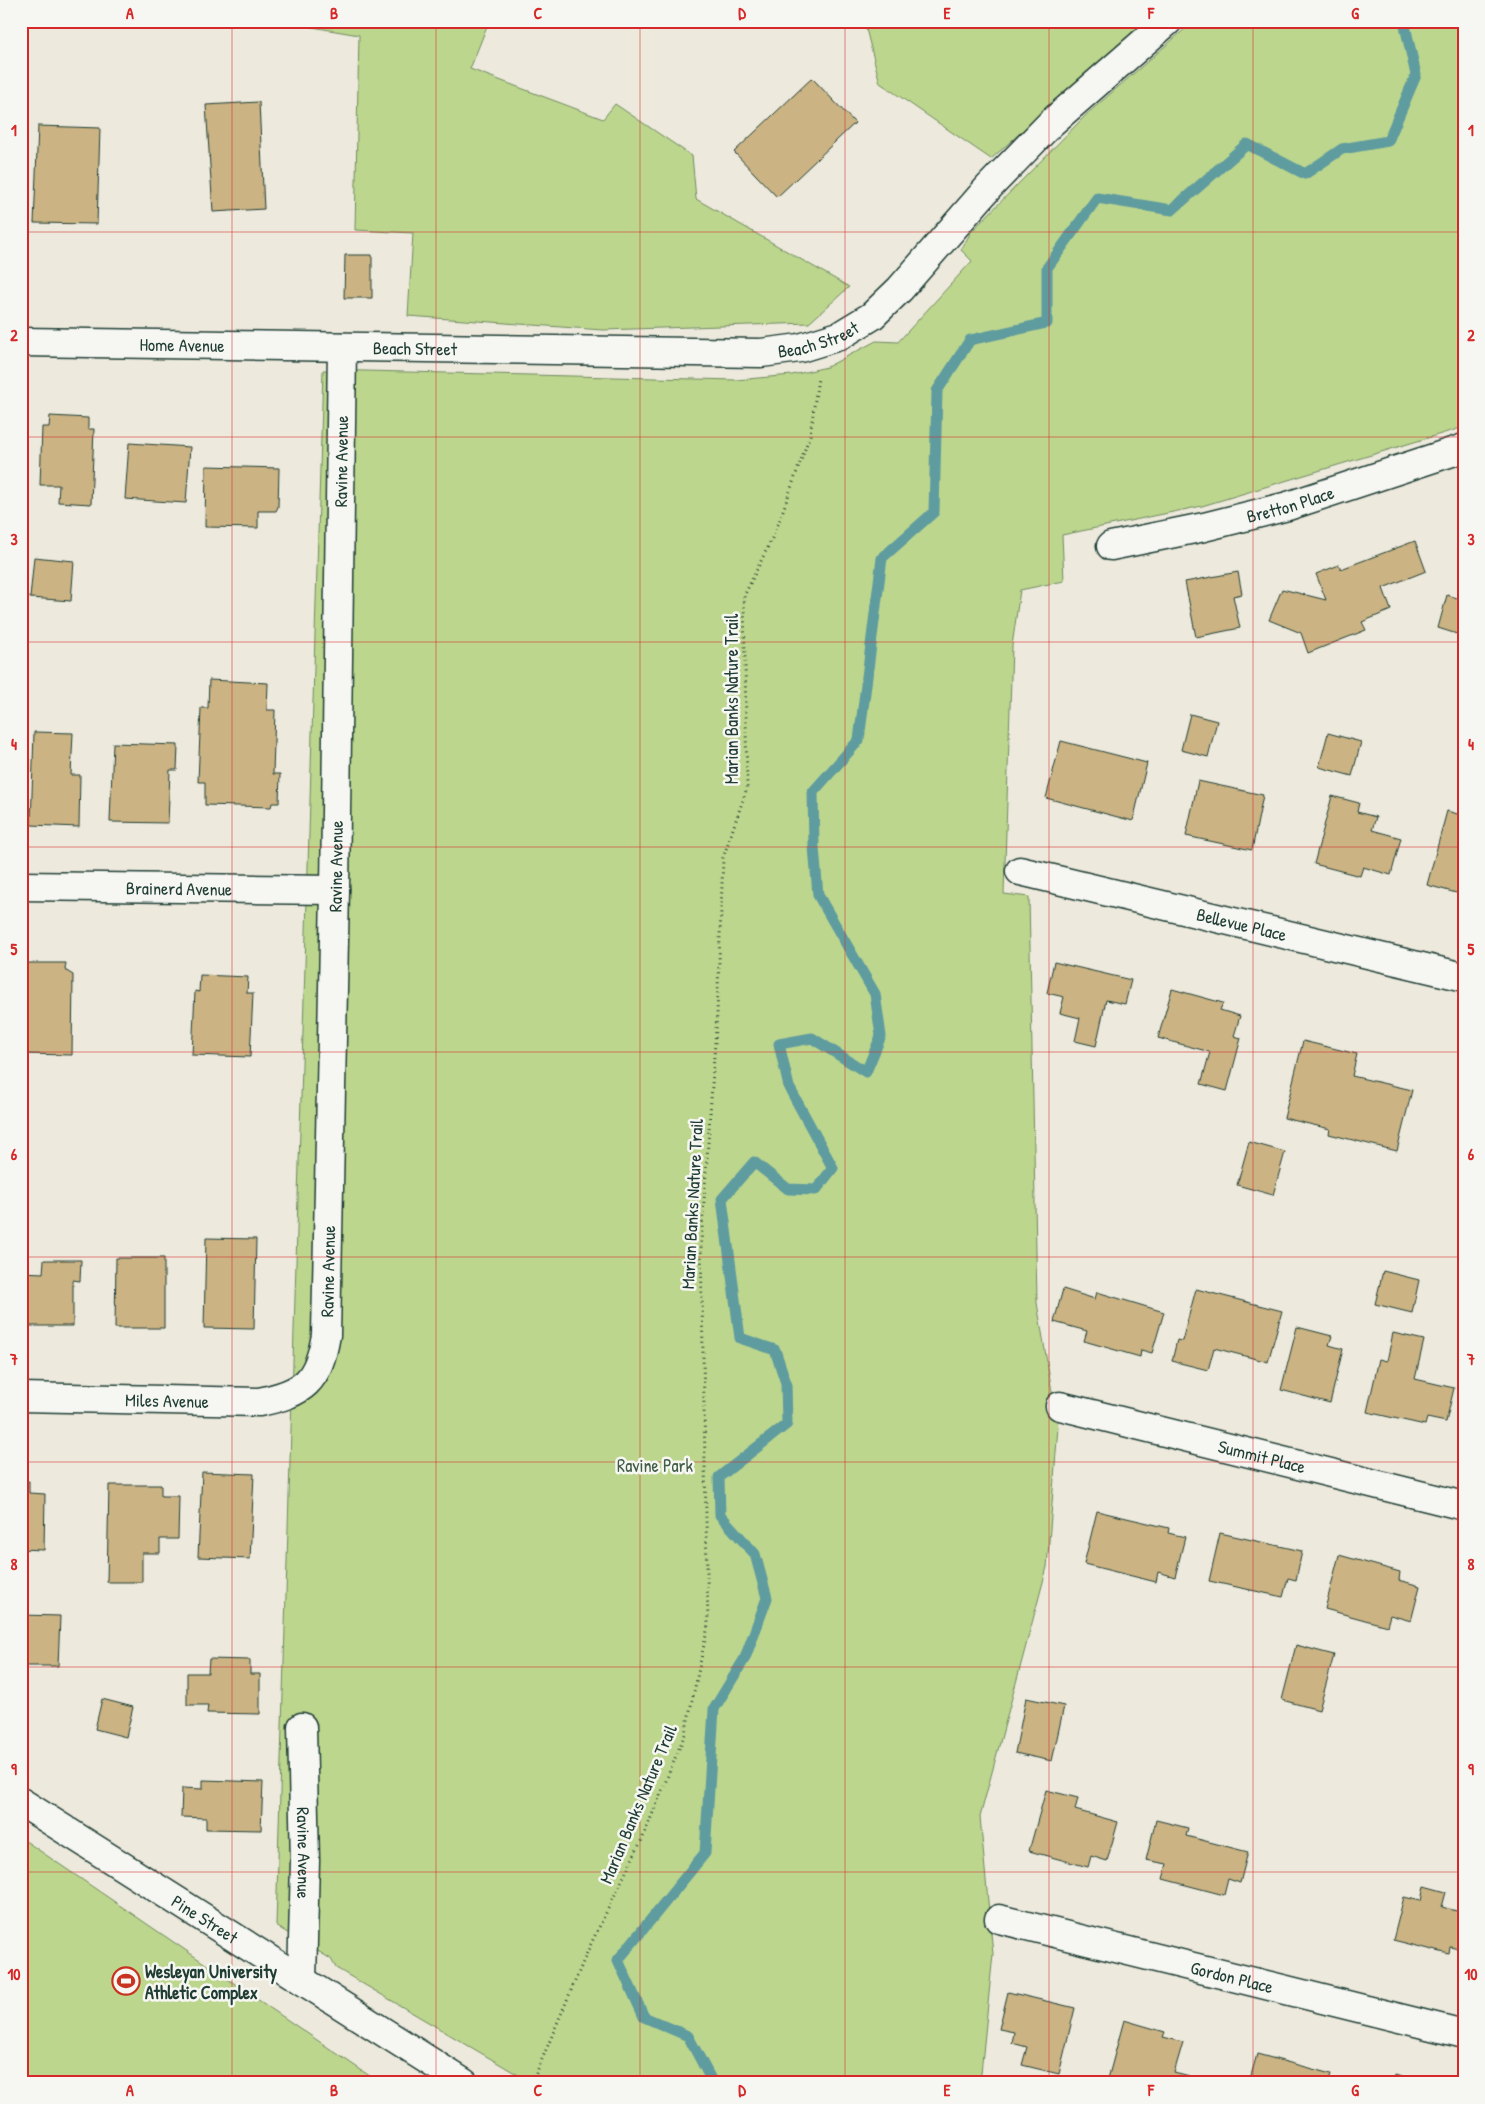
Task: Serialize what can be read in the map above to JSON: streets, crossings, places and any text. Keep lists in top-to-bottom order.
{
  "streets": {
    "street": [
      "Beach Street",
      "Home Avenue",
      "Ravine Avenue",
      "Bretton Place",
      "Brainerd Avenue",
      "Bellevue Place",
      "Miles Avenue",
      "Summit Place",
      "Pine Street",
      "Gordon Place"
    ],
    "path": ["Marian Banks Nature Trail"]
  },
  "crossings": [
    ["Beach Street", "Home Avenue"],
    ["Beach Street", "Ravine Avenue"],
    ["Beach Street", "Marian Banks Nature Trail"],
    ["Home Avenue", "Ravine Avenue"],
    ["Ravine Avenue", "Brainerd Avenue"],
    ["Ravine Avenue", "Miles Avenue"],
    ["Ravine Avenue", "Pine Street"]
  ],
  "parks": ["Ravine Park"],
  "places": {
    "sports": ["Wesleyan University Athletic Complex"]
  },
  "grid": {
    "columns": [
      "A",
      "B",
      "C",
      "D",
      "E",
      "F",
      "G"
    ],
    "rows": [
      "1",
      "2",
      "3",
      "4",
      "5",
      "6",
      "7",
      "8",
      "9",
      "10"
    ]
  }
}
